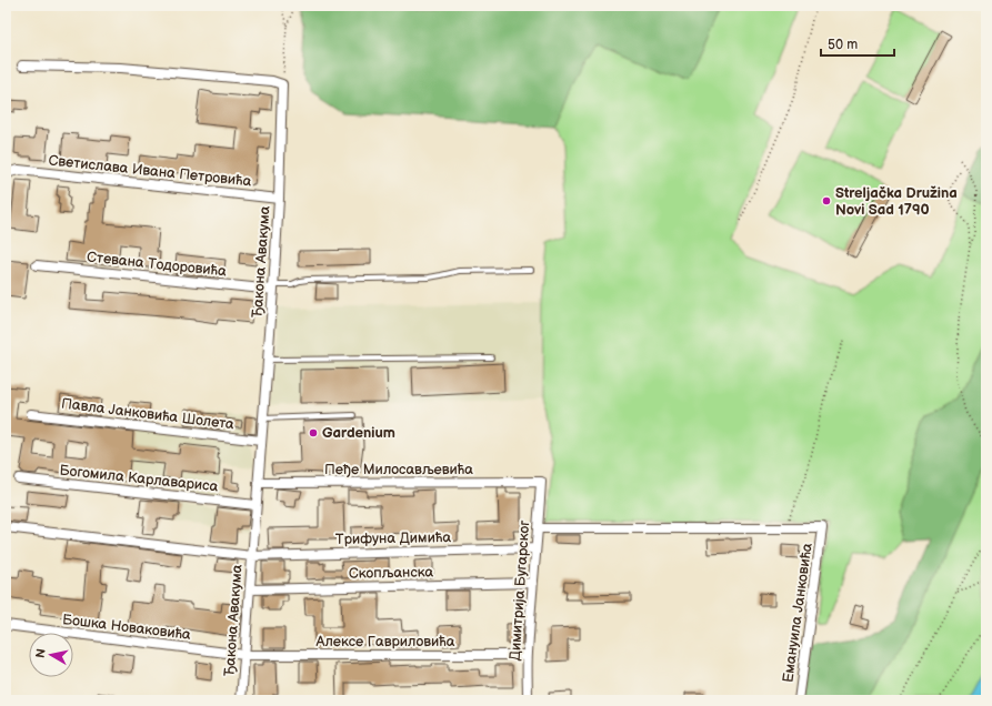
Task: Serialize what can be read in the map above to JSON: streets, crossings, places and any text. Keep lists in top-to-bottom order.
{
  "streets": {
    "street": [
      "Светислава Ивана Петровића",
      "Ђакона Авакума",
      "Стевана Тодоровића",
      "Павла Јанковића Шолета",
      "Пеђе Милосављевића",
      "Богомила Карлавариса",
      "Трифуна Димића",
      "Скопљанска",
      "Димитрија Бугарског",
      "Емануила Јанковића",
      "Бошка Новаковића",
      "Алексе Гавриловића"
    ]
  },
  "crossings": [
    ["Светислава Ивана Петровића", "Ђакона Авакума"],
    ["Ђакона Авакума", "Стевана Тодоровића"],
    ["Ђакона Авакума", "Павла Јанковића Шолета"],
    ["Ђакона Авакума", "Пеђе Милосављевића"],
    ["Ђакона Авакума", "Богомила Карлавариса"],
    ["Ђакона Авакума", "Трифуна Димића"],
    ["Ђакона Авакума", "Скопљанска"],
    ["Ђакона Авакума", "Бошка Новаковића"],
    ["Ђакона Авакума", "Алексе Гавриловића"],
    ["Пеђе Милосављевића", "Димитрија Бугарског"],
    ["Трифуна Димића", "Димитрија Бугарског"],
    ["Скопљанска", "Димитрија Бугарског"],
    ["Димитрија Бугарског", "Алексе Гавриловића"],
    ["Бошка Новаковића", "Алексе Гавриловића"]
  ],
  "places": ["Streljačka Družina Novi Sad 1790", "Gardenium"],
  "scale_bar": "50 m",
  "north": "left"
}
